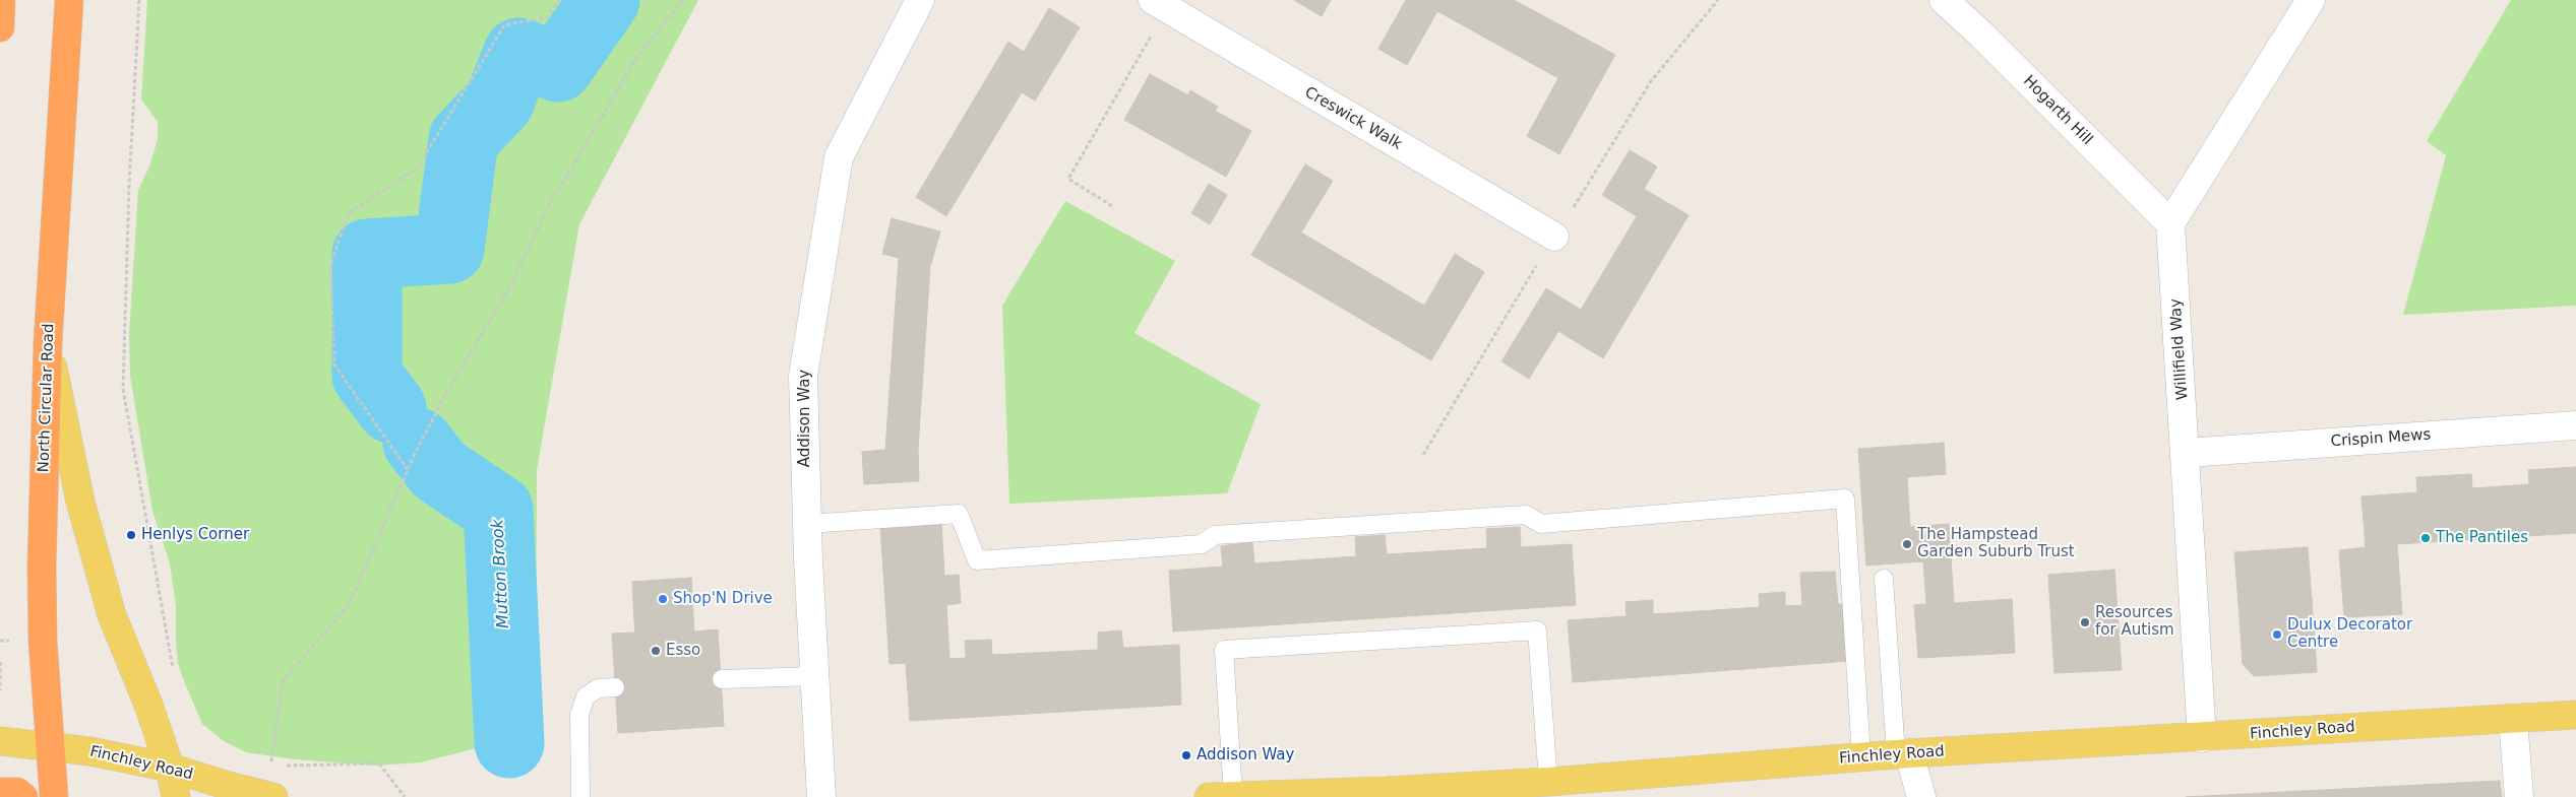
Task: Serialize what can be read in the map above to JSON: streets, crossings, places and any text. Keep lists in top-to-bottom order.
{
  "streets": {
    "highway": ["North Circular Road"],
    "main road": ["Finchley Road"],
    "street": [
      "Hogarth Hill",
      "Creswick Walk",
      "Willifield Way",
      "Addison Way",
      "Crispin Mews"
    ]
  },
  "crossings": [
    ["Hogarth Hill", "Willifield Way"],
    ["Willifield Way", "Crispin Mews"],
    ["Willifield Way", "Finchley Road"],
    ["North Circular Road", "Finchley Road"]
  ],
  "water": ["Mutton Brook"],
  "places": [
    "Henlys Corner",
    "The Pantiles",
    "The Hampstead Garden Suburb Trust",
    "Shop'N Drive",
    "Resources for Autism",
    "Dulux Decorator Centre",
    "Esso",
    "Addison Way"
  ]
}
